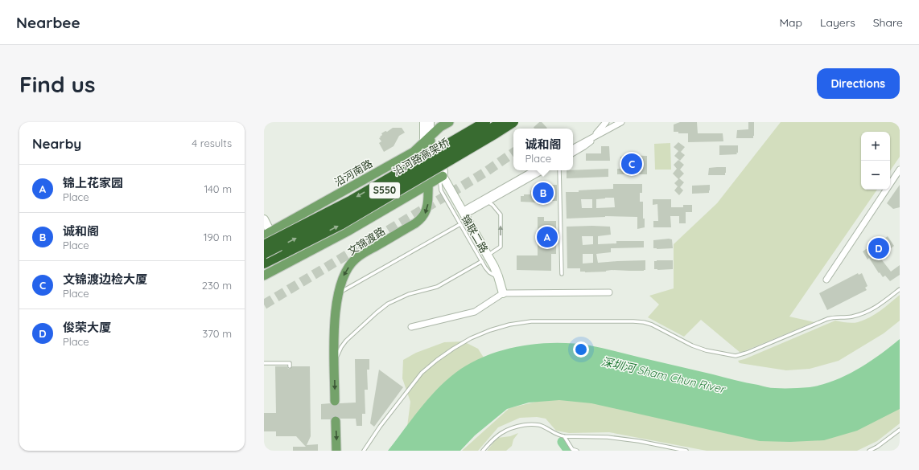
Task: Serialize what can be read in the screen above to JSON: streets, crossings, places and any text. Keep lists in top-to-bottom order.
{
  "streets": {
    "highway": ["沿河路高架桥", "S550"],
    "main road": ["沿河南路", "文锦渡路"],
    "street": ["锦联二路"]
  },
  "crossings": [
    ["沿河南路", "锦联二路"],
    ["沿河南路", "文锦渡路"],
    ["锦联二路", "文锦渡路"]
  ],
  "one_way": ["文锦渡路"],
  "water": ["深圳河 Sham Chun River"],
  "page": {
    "header": "Nearbee",
    "nav": ["Map", "Layers", "Share"],
    "buttons": "Directions",
    "title": "Find us",
    "heading": ["Nearby", "4 results"],
    "popup": ["诚和阁", "Place"],
    "map_buttons": ["+", "−"],
    "pins": [
      "C",
      "B",
      "A",
      "D"
    ],
    "list": [
      {
        "mark": "A",
        "name": "锦上花家园",
        "note": "Place",
        "value": "140 m"
      },
      {
        "mark": "B",
        "name": "诚和阁",
        "note": "Place",
        "value": "190 m"
      },
      {
        "mark": "C",
        "name": "文锦渡边检大厦",
        "note": "Place",
        "value": "230 m"
      },
      {
        "mark": "D",
        "name": "俊荣大厦",
        "note": "Place",
        "value": "370 m"
      }
    ]
  }
}
